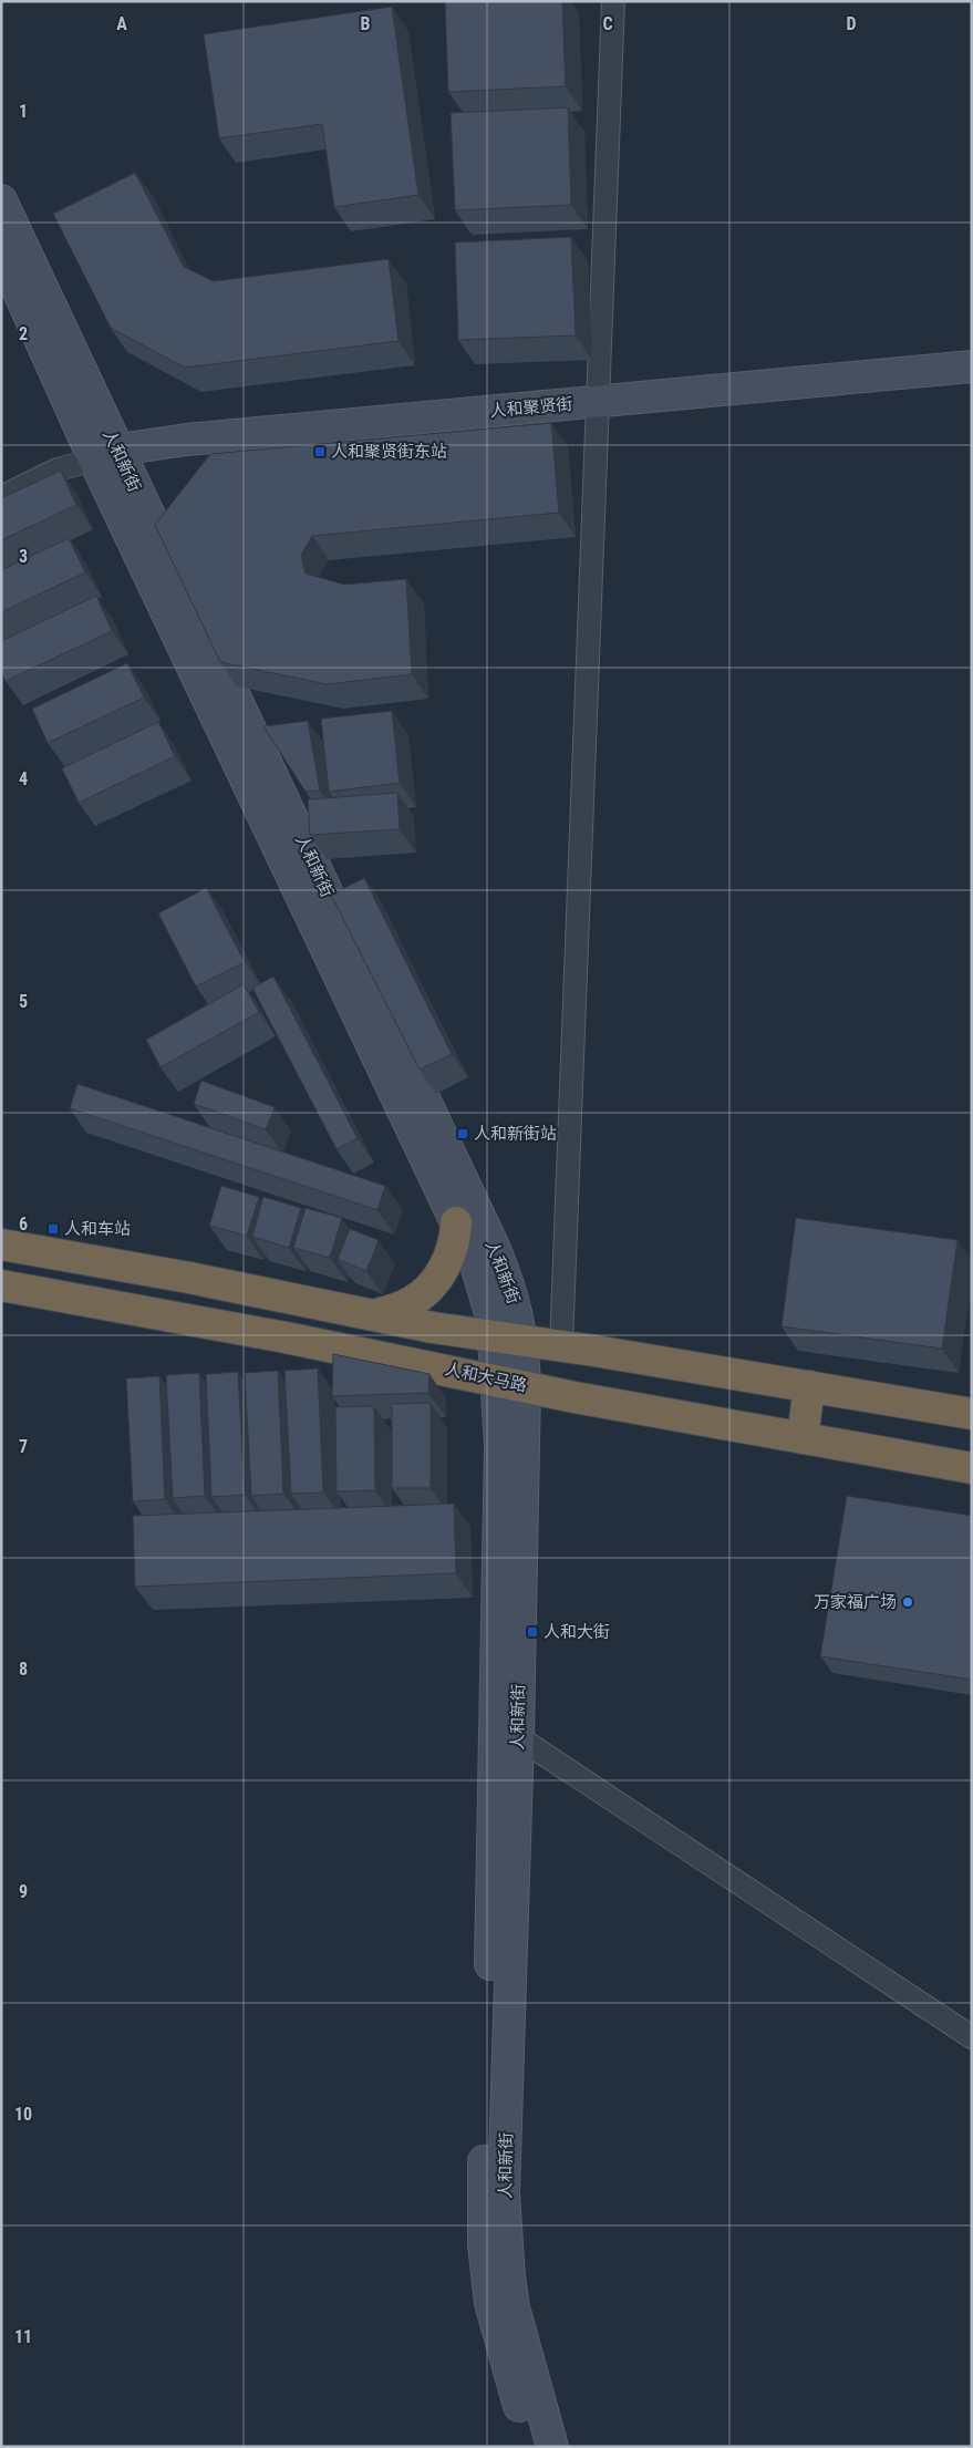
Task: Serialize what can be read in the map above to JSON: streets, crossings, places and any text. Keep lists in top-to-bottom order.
{
  "streets": {
    "highway": ["人和大马路"],
    "street": ["人和聚贤街", "人和新街"]
  },
  "crossings": [
    ["人和聚贤街", "人和新街"],
    ["人和新街", "人和大马路"]
  ],
  "places": {
    "transit": [
      "人和聚贤街东站",
      "人和新街站",
      "人和车站",
      "人和大街"
    ],
    "other": ["万家福广场"]
  },
  "grid": {
    "columns": [
      "A",
      "B",
      "C",
      "D"
    ],
    "rows": [
      "1",
      "2",
      "3",
      "4",
      "5",
      "6",
      "7",
      "8",
      "9",
      "10",
      "11"
    ]
  }
}
